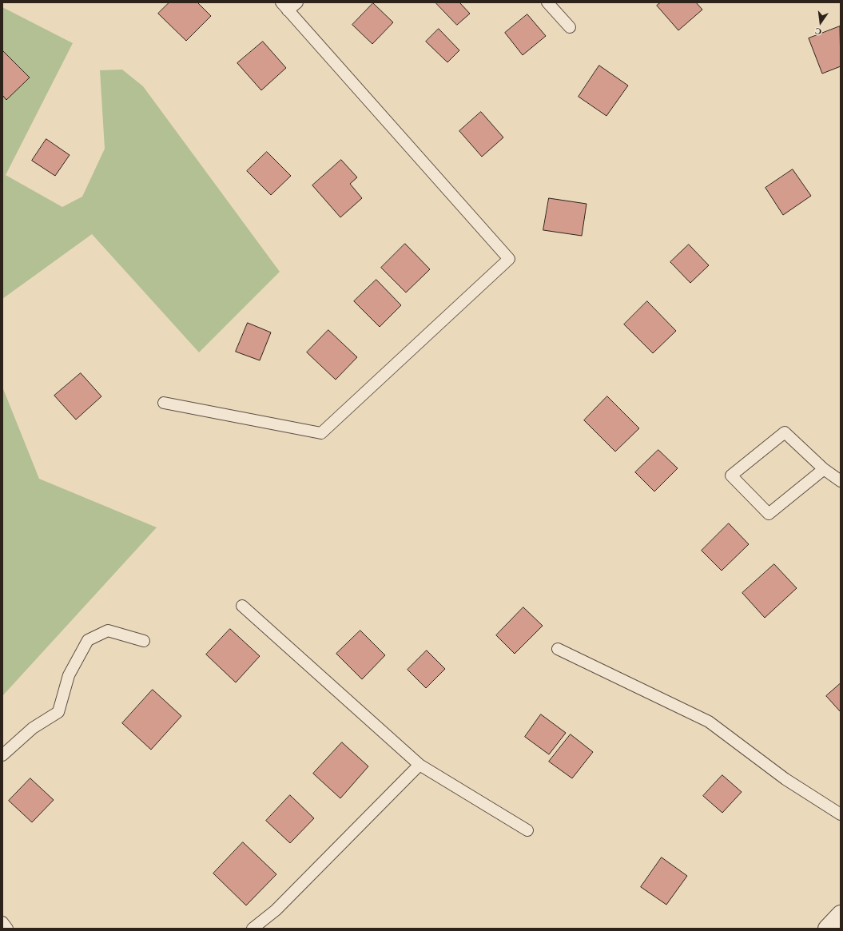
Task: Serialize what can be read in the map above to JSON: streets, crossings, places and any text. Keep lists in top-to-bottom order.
{
  "north": "bottom"
}
